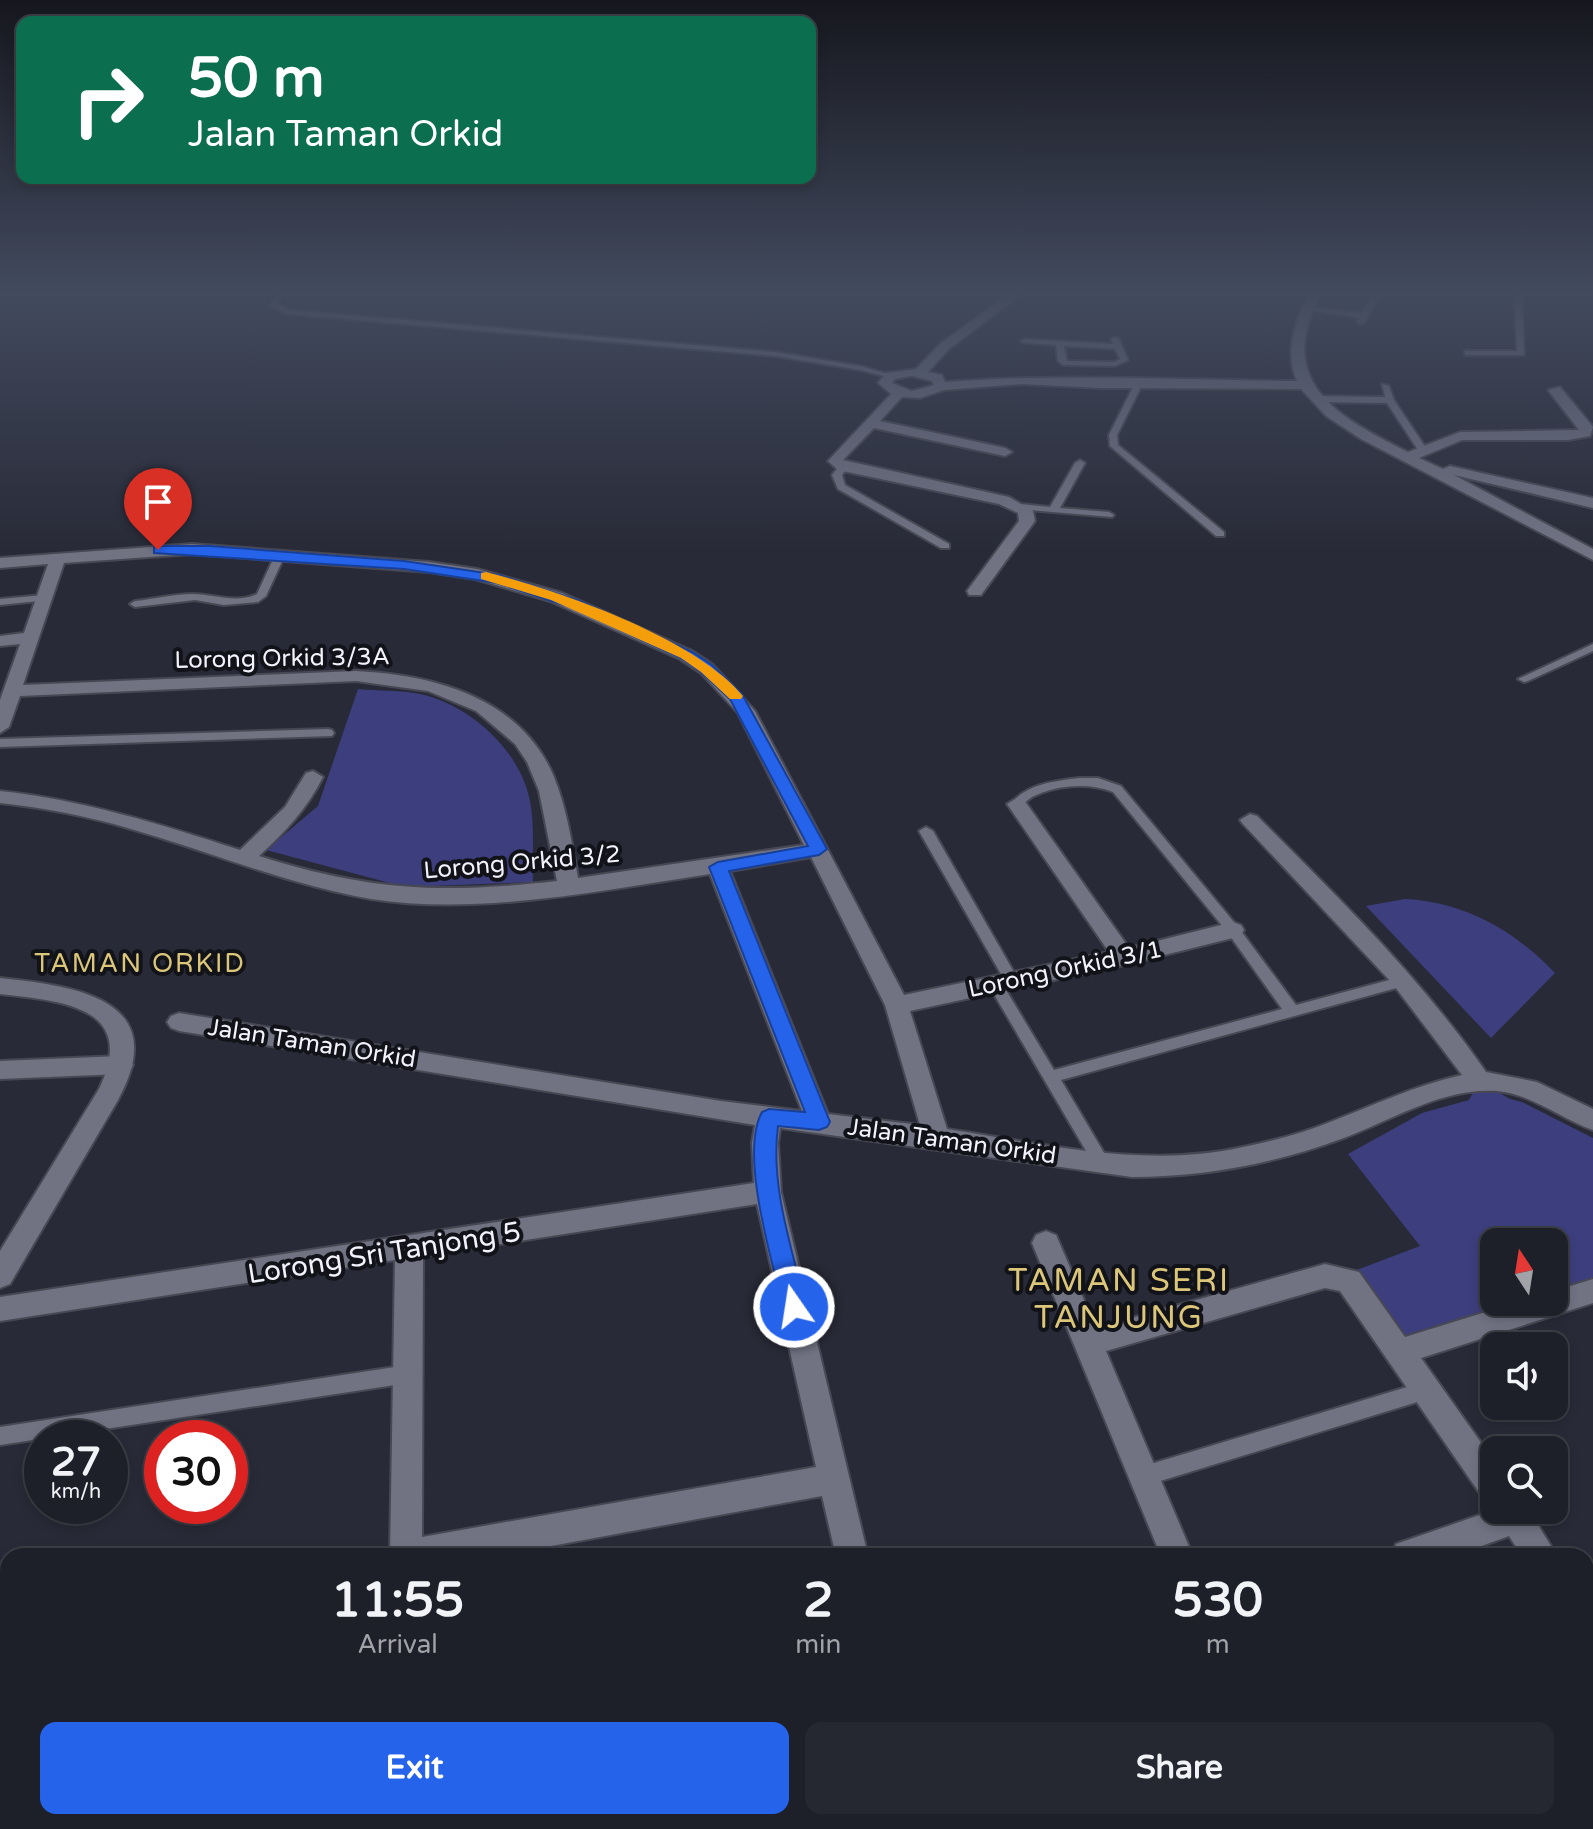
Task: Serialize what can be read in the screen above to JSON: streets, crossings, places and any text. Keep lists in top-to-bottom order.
{
  "streets": {
    "street": [
      "Lorong Orkid 3/3A",
      "Lorong Orkid 3/2",
      "Lorong Orkid 3/1",
      "Jalan Taman Orkid",
      "Lorong Sri Tanjong 5"
    ]
  },
  "crossings": [
    ["Lorong Orkid 3/3A", "Lorong Orkid 3/2"]
  ],
  "districts": ["TAMAN ORKID", "TAMAN SERI TANJUNG"],
  "north": "top",
  "page": {
    "turn": ["50 m", "Jalan Taman Orkid"],
    "speed": "27 km/h",
    "limit": "30",
    "eta": [
      "11:55",
      "Arrival",
      "2",
      "min",
      "530",
      "m"
    ],
    "buttons": ["Exit", "Share"]
  }
}
